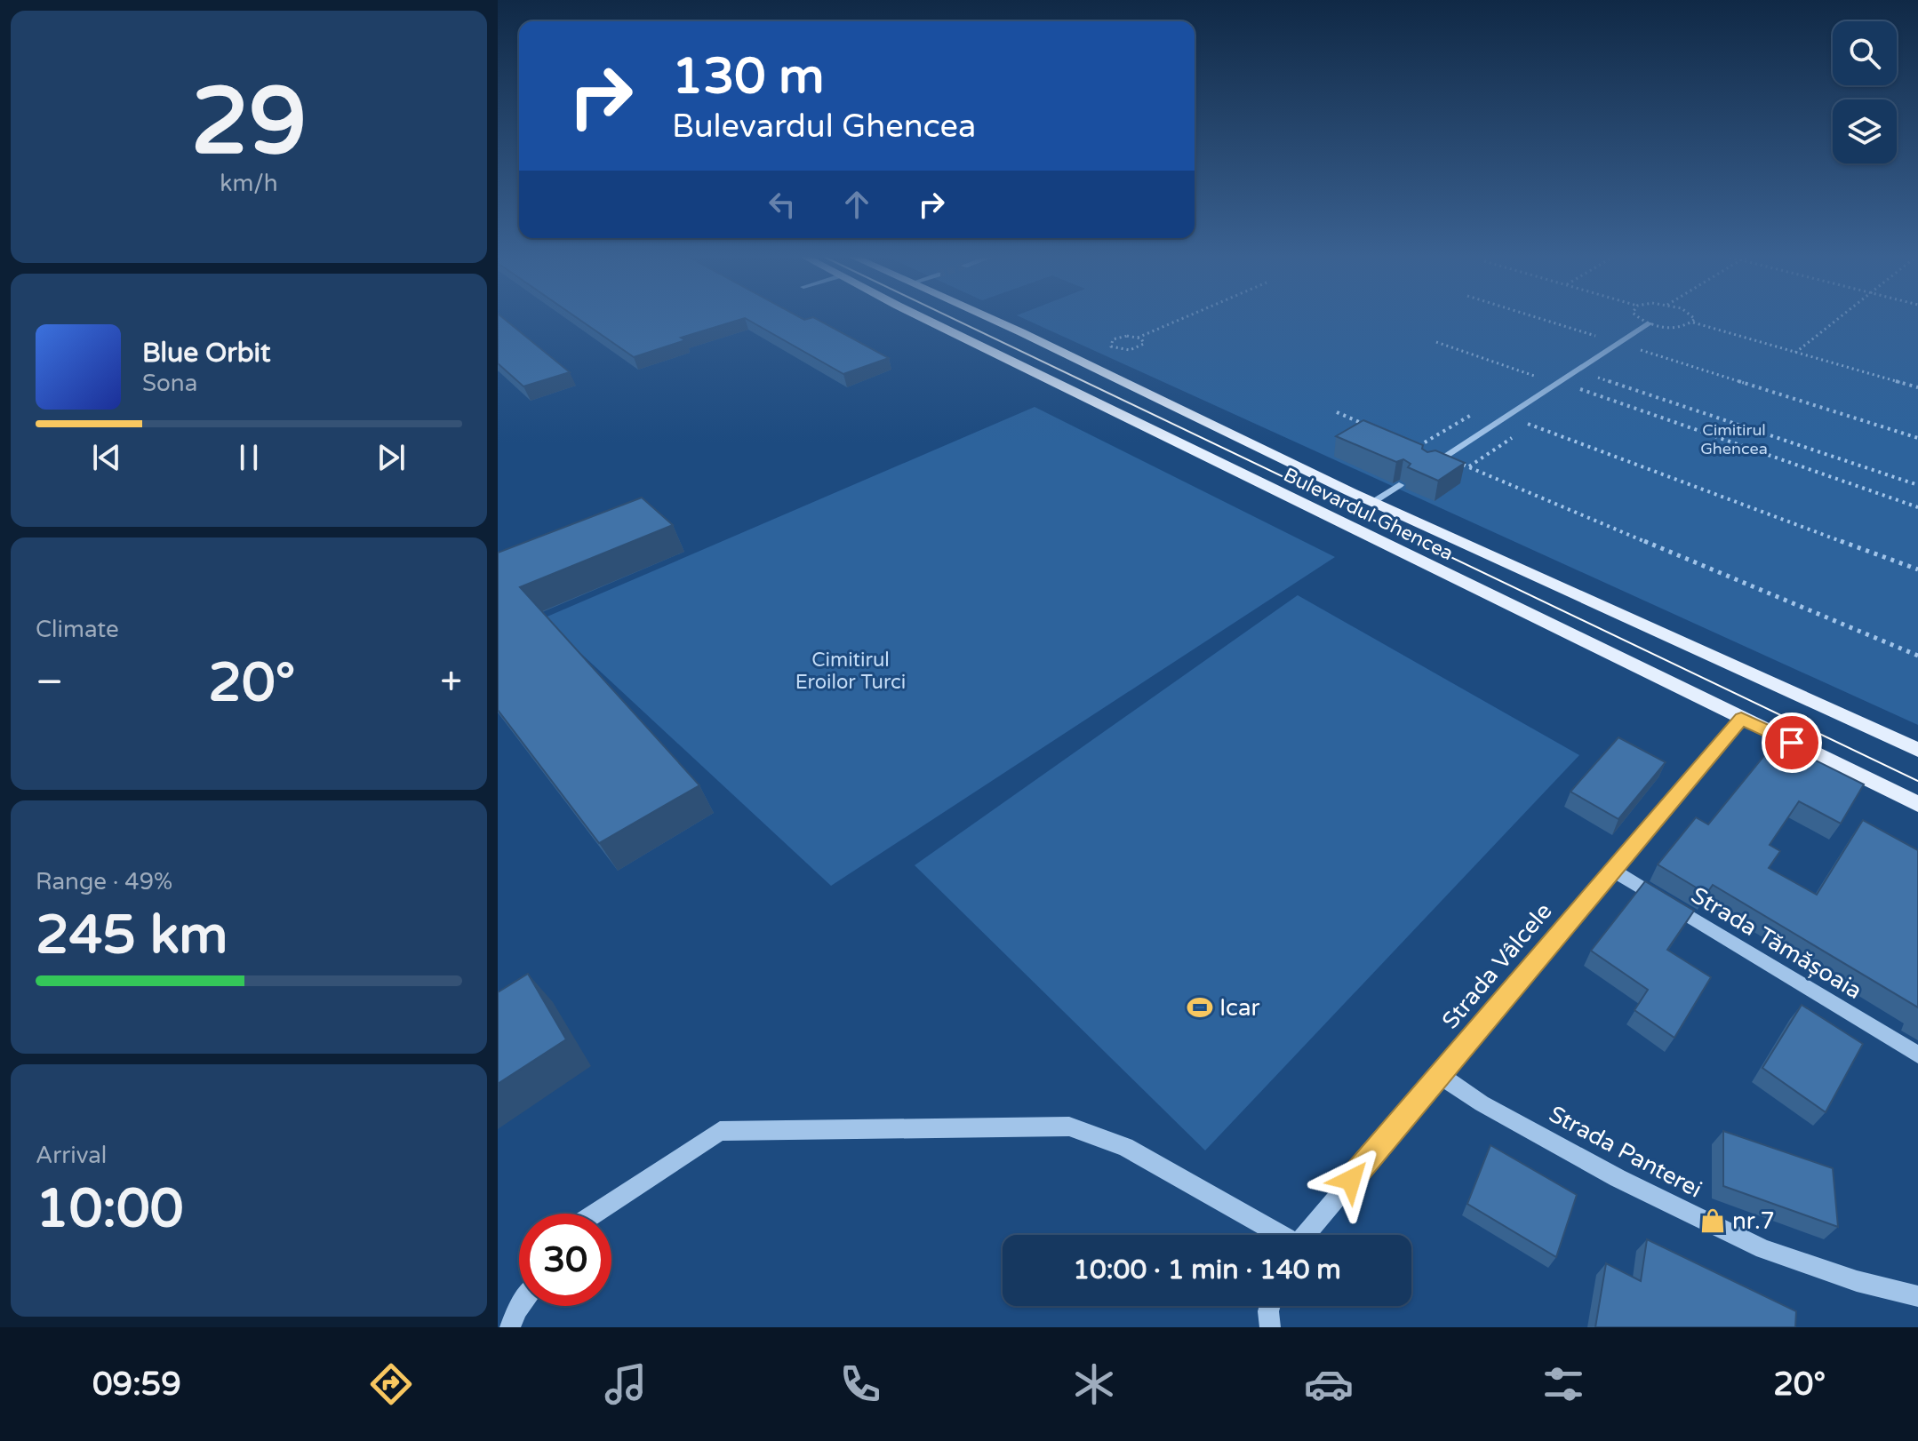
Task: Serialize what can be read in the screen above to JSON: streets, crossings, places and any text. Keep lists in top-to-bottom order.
{
  "streets": {
    "main road": ["Bulevardul Ghencea"],
    "street": ["Strada Tămășoaia", "Strada Vâlcele", "Strada Panterei"]
  },
  "crossings": [
    ["Bulevardul Ghencea", "Strada Vâlcele"],
    ["Strada Tămășoaia", "Strada Vâlcele"],
    ["Strada Vâlcele", "Strada Panterei"]
  ],
  "parks": ["Cimitirul Ghencea", "Cimitirul Eroilor Turci"],
  "places": {
    "sports": ["Icar"],
    "shop": ["nr.7"]
  },
  "page": {
    "tile": [
      ["29", "km/h"],
      "Climate",
      ["Range · 49%", "245 km"],
      ["Arrival", "10:00"]
    ],
    "turn": ["130 m", "Bulevardul Ghencea"],
    "song": ["Blue Orbit", "Sona"],
    "heat": ["−", "20°", "+"],
    "limit": "30",
    "trip": "10:00 · 1 min · 140 m",
    "tabs": ["09:59", "20°"]
  }
}
